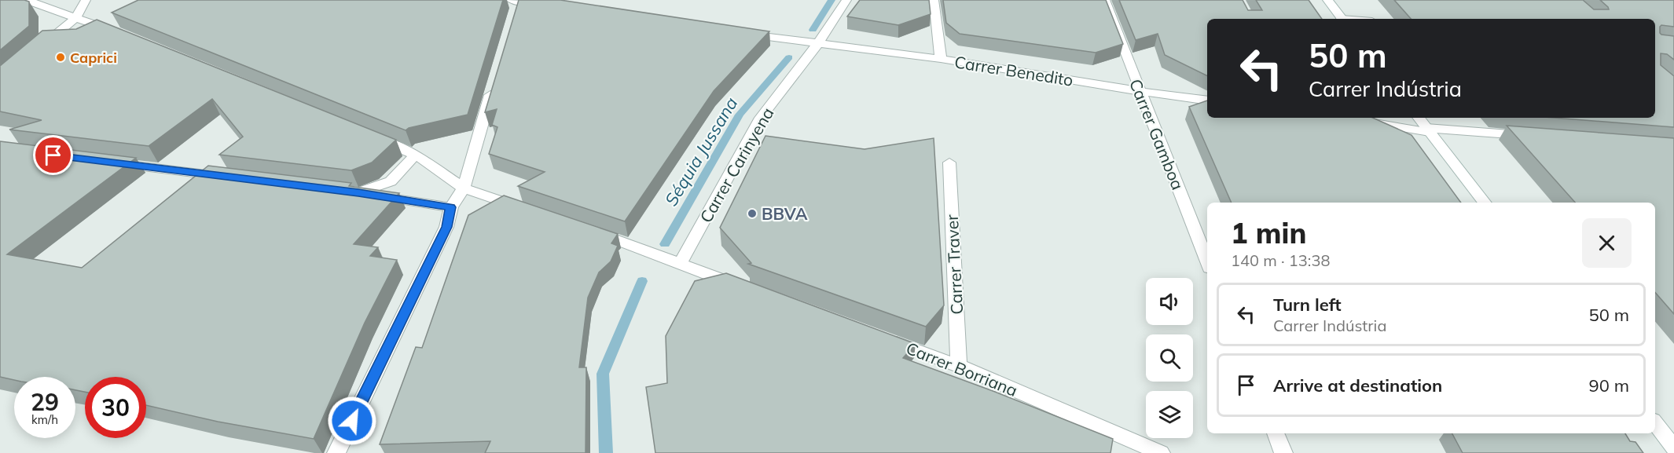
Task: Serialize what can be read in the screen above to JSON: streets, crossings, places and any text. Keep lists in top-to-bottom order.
{
  "streets": {
    "street": [
      "Carrer Benedito",
      "Carrer Gamboa",
      "Carrer Carinyena",
      "Carrer Traver",
      "Carrer Borriana"
    ]
  },
  "crossings": [
    ["Carrer Benedito", "Carrer Gamboa"],
    ["Carrer Benedito", "Carrer Carinyena"],
    ["Carrer Traver", "Carrer Borriana"]
  ],
  "water": ["Séquia Jussana"],
  "places": ["Caprici", "BBVA"],
  "page": {
    "turn": ["50 m", "Carrer Indústria"],
    "heading": ["1 min", "140 m · 13:38"],
    "list": [
      {
        "name": "Turn left",
        "note": "Carrer Indústria",
        "value": "50 m"
      },
      {
        "name": "Arrive at destination",
        "value": "90 m"
      }
    ],
    "speed": "29 km/h",
    "limit": "30"
  }
}
